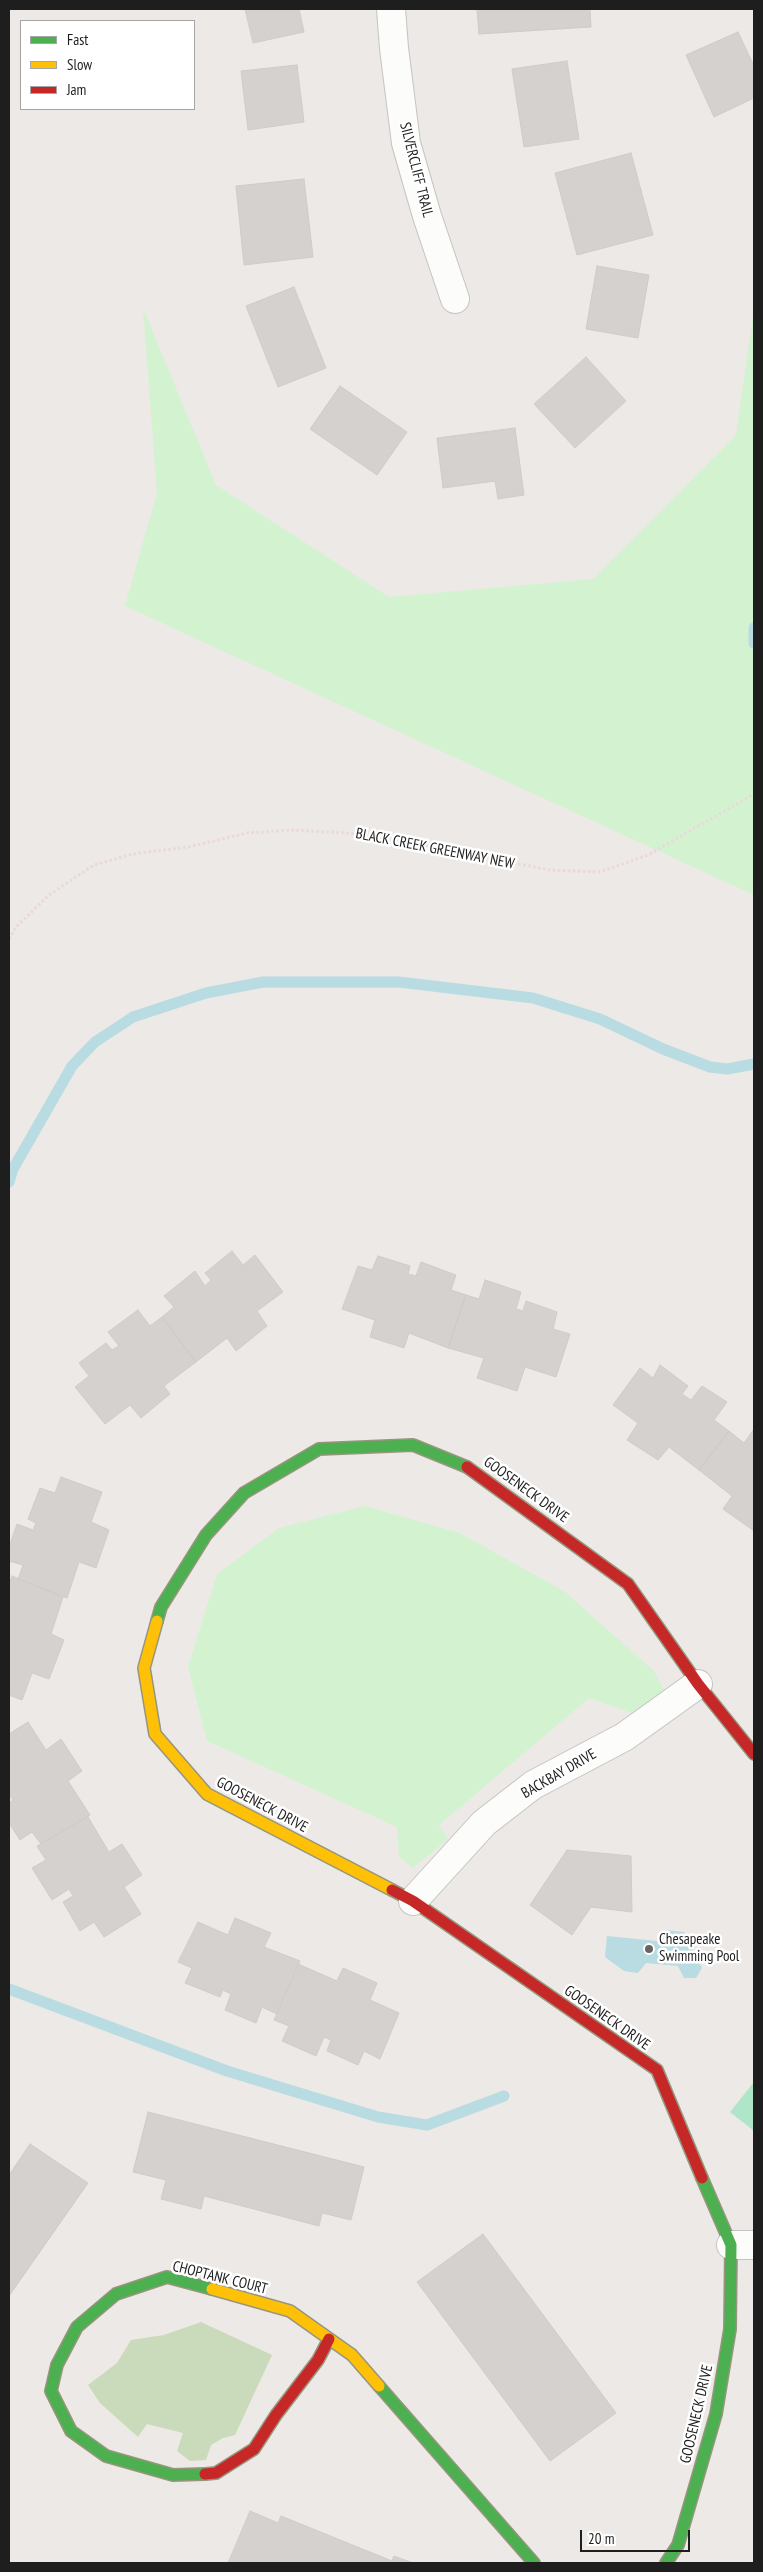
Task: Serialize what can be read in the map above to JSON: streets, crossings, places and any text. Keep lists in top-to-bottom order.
{
  "streets": {
    "street": [
      "SILVERCLIFF TRAIL",
      "GOOSENECK DRIVE",
      "BACKBAY DRIVE",
      "CHOPTANK COURT"
    ],
    "path": ["BLACK CREEK GREENWAY NEW"]
  },
  "crossings": [
    ["GOOSENECK DRIVE", "BACKBAY DRIVE"]
  ],
  "places": ["Chesapeake Swimming Pool"],
  "legend": ["Fast", "Slow", "Jam"],
  "scale_bar": "20 m"
}
